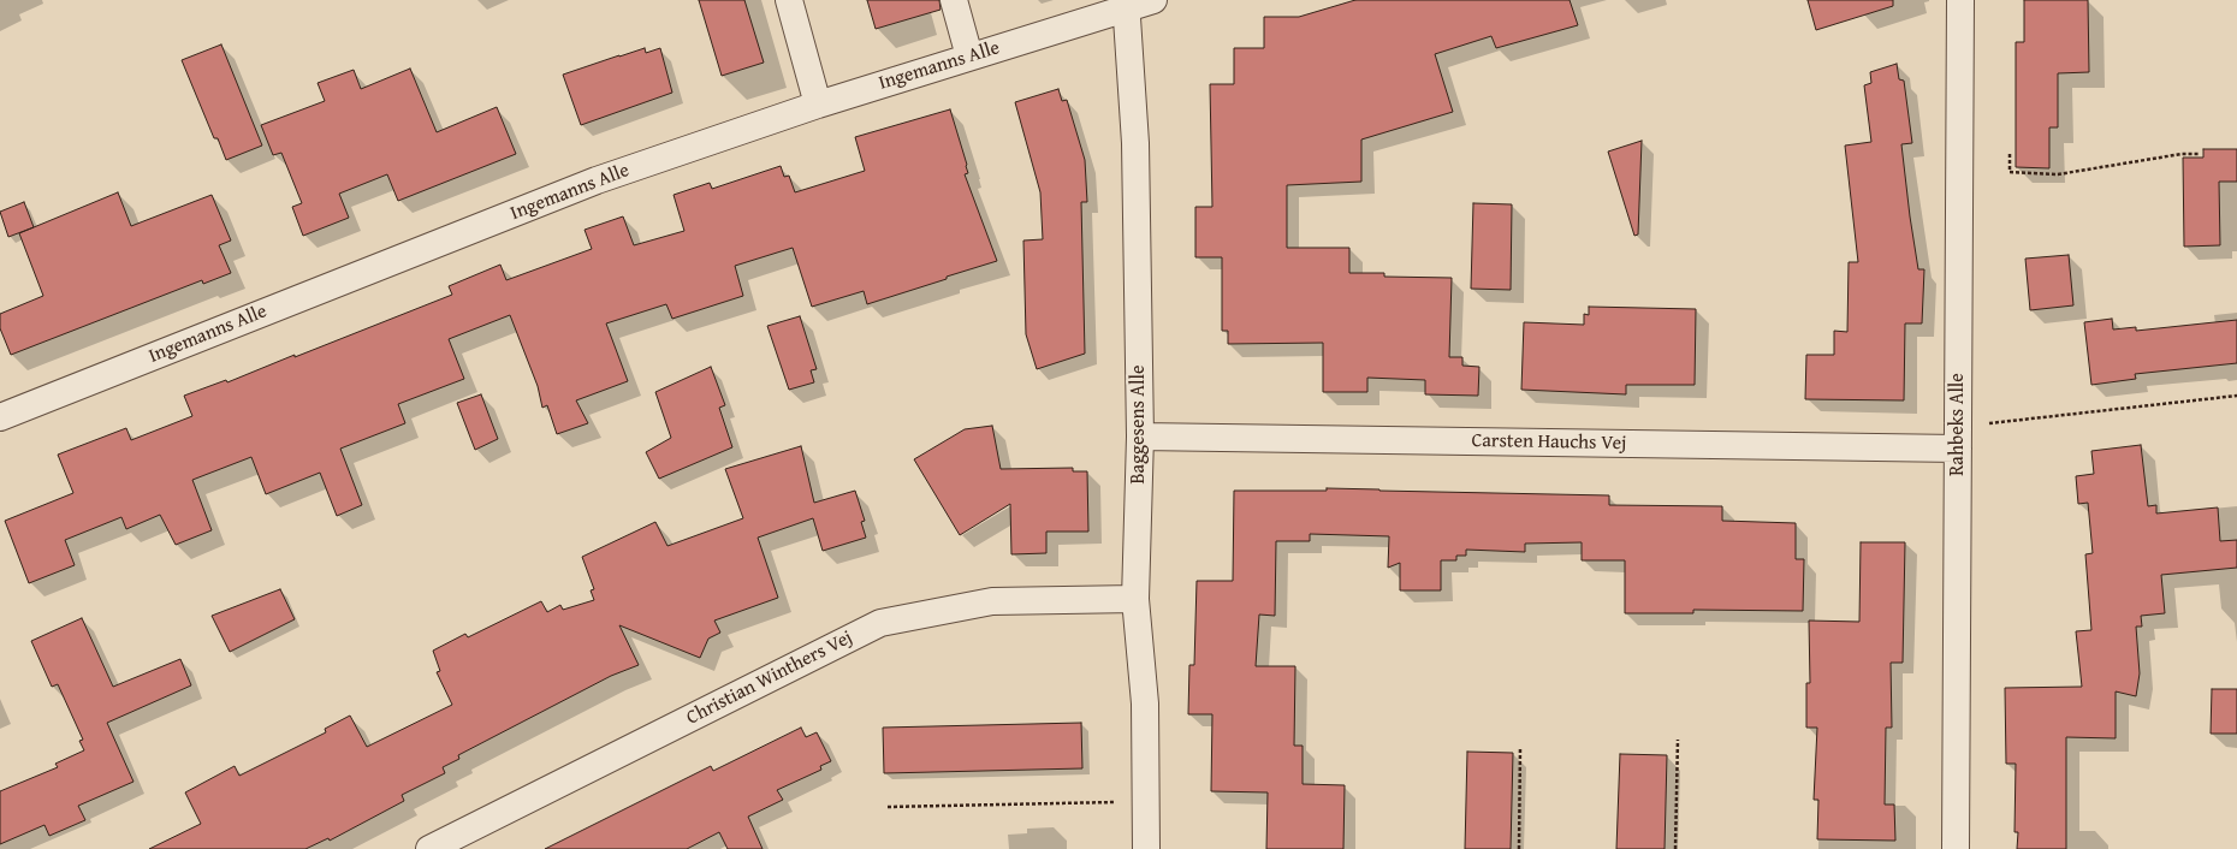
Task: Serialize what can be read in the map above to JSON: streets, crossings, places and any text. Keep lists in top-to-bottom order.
{
  "streets": {
    "street": [
      "Ingemanns Alle",
      "Baggesens Alle",
      "Rahbeks Alle",
      "Carsten Hauchs Vej",
      "Christian Winthers Vej"
    ]
  },
  "crossings": [
    ["Ingemanns Alle", "Baggesens Alle"],
    ["Baggesens Alle", "Carsten Hauchs Vej"],
    ["Baggesens Alle", "Christian Winthers Vej"],
    ["Rahbeks Alle", "Carsten Hauchs Vej"]
  ]
}
